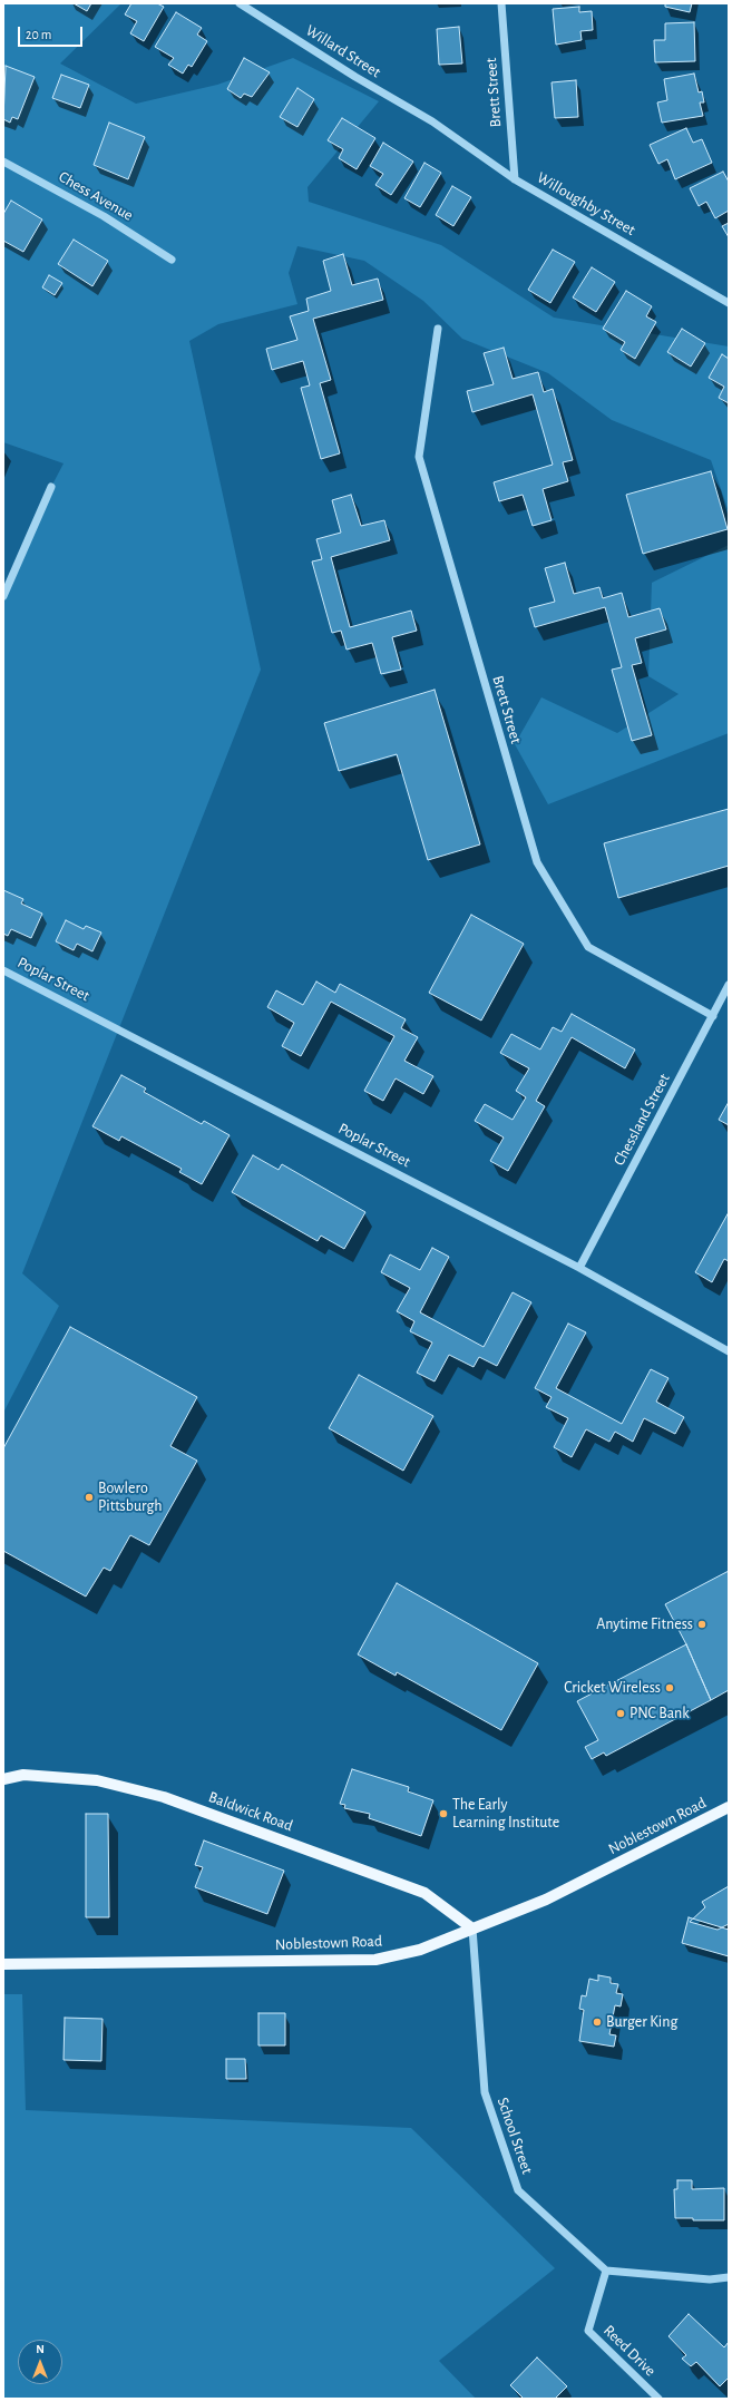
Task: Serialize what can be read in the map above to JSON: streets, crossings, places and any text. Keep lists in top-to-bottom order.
{
  "streets": {
    "main road": ["Baldwick Road", "Noblestown Road"],
    "street": [
      "Willard Street",
      "Brett Street",
      "Chess Avenue",
      "Willoughby Street",
      "Poplar Street",
      "Chessland Street",
      "School Street",
      "Reed Drive"
    ]
  },
  "crossings": [
    ["Willard Street", "Willoughby Street"],
    ["Brett Street", "Willoughby Street"],
    ["Brett Street", "Chessland Street"],
    ["Poplar Street", "Chessland Street"],
    ["Baldwick Road", "Noblestown Road"],
    ["Baldwick Road", "School Street"],
    ["Noblestown Road", "School Street"],
    ["School Street", "Reed Drive"]
  ],
  "places": [
    "Bowlero Pittsburgh",
    "Anytime Fitness",
    "Cricket Wireless",
    "PNC Bank",
    "The Early Learning Institute",
    "Burger King"
  ],
  "scale_bar": "20 m",
  "north": "top"
}
